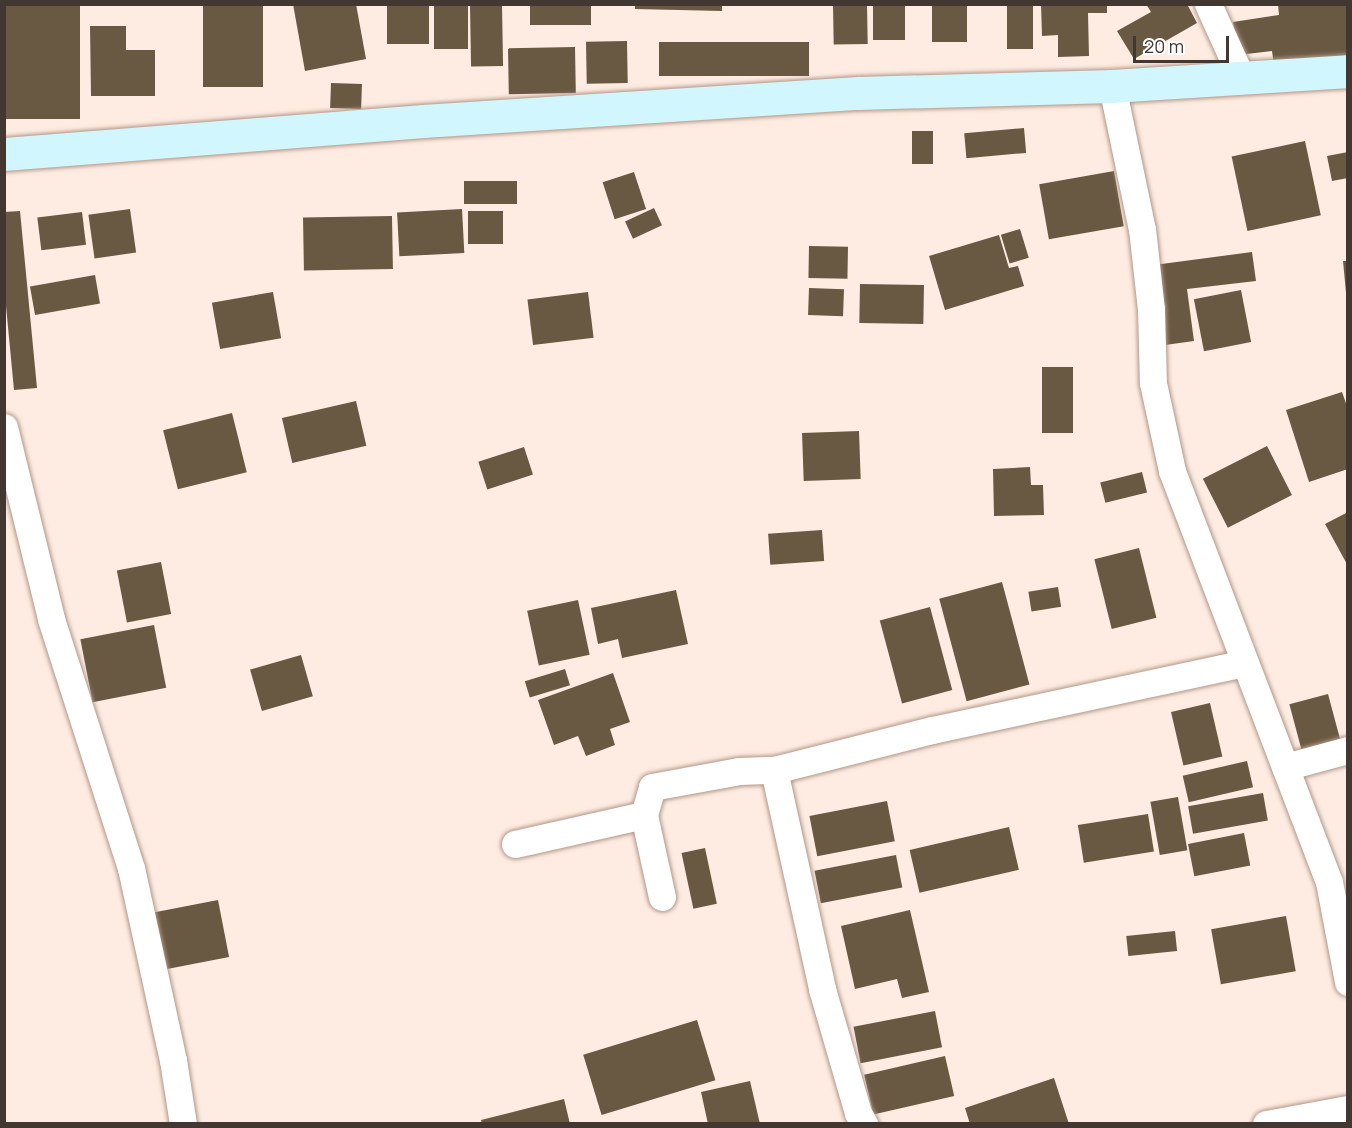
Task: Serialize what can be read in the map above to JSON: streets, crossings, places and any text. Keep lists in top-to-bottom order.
{
  "scale_bar": "20 m"
}
